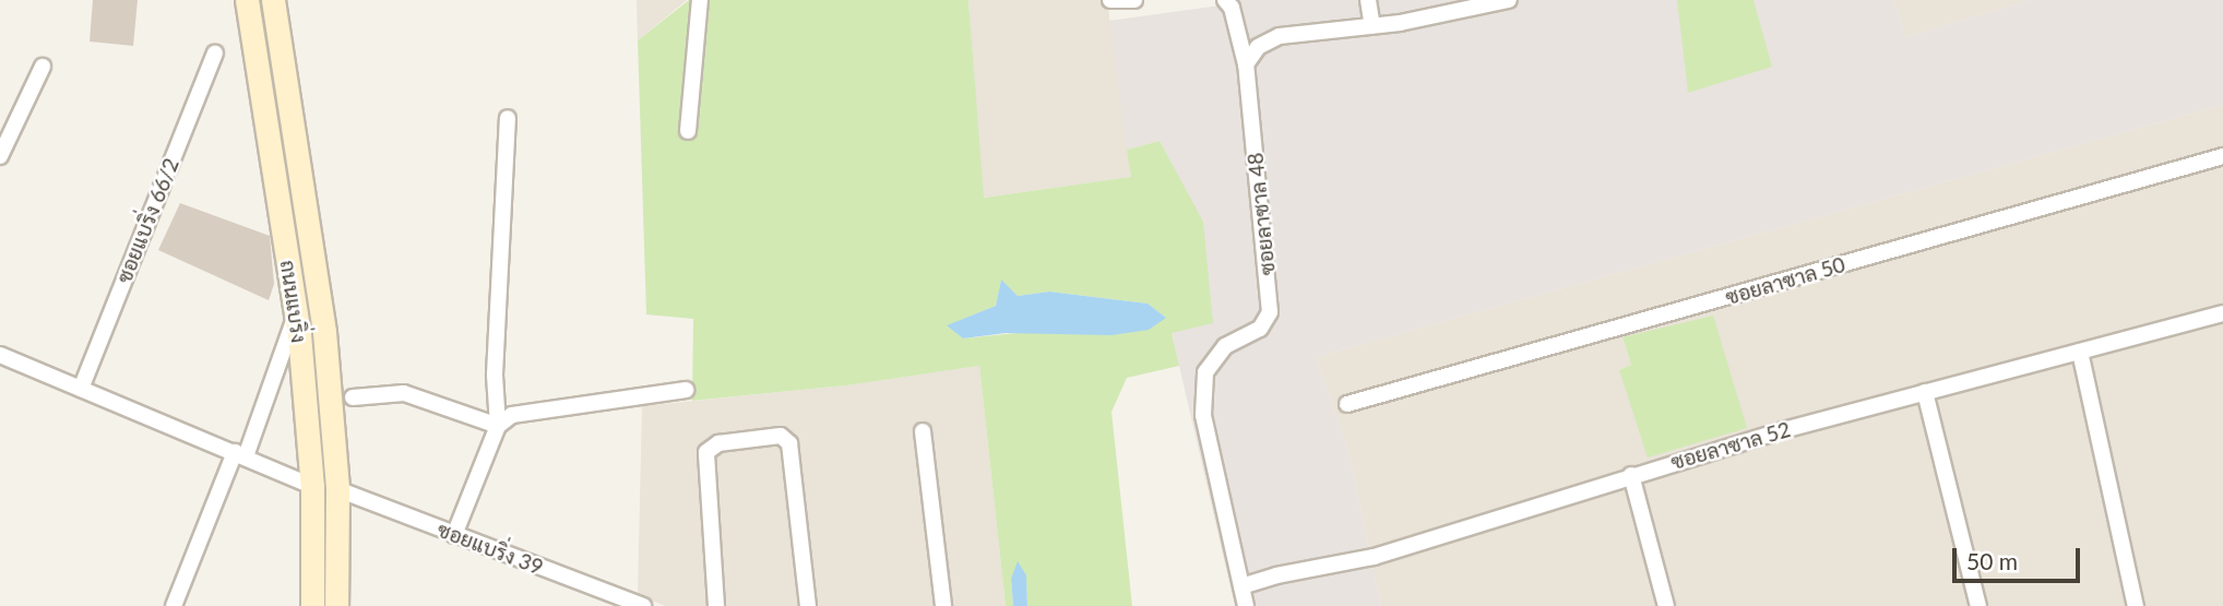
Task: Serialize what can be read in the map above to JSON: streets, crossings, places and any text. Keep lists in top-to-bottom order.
{
  "streets": {
    "main road": ["ถนนแบริ่ง"],
    "street": [
      "ซอยลาซาล 48",
      "ซอยแบริ่ง 66/2",
      "ซอยลาซาล 50",
      "ซอยลาซาล 52",
      "ซอยแบริ่ง 39"
    ]
  },
  "crossings": [
    ["ซอยลาซาล 48", "ซอยลาซาล 52"],
    ["ถนนแบริ่ง", "ซอยแบริ่ง 39"]
  ],
  "scale_bar": "50 m"
}
